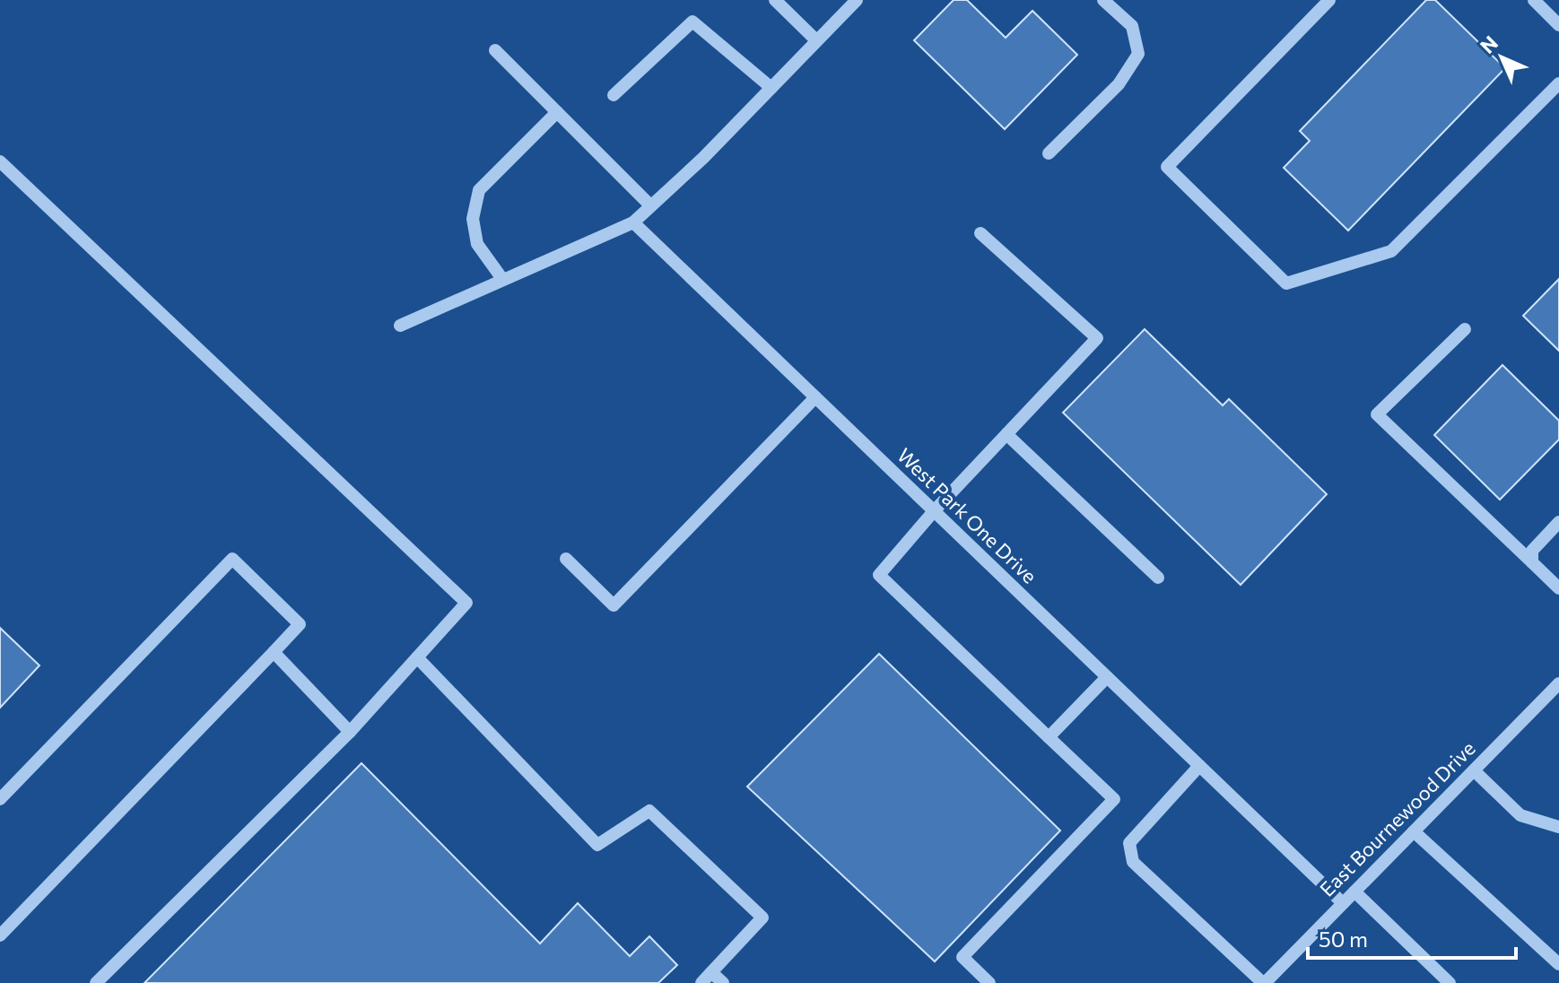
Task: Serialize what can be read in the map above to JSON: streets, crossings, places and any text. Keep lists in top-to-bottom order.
{
  "streets": {
    "street": ["West Park One Drive", "East Bournewood Drive"]
  },
  "crossings": [
    ["West Park One Drive", "East Bournewood Drive"]
  ],
  "scale_bar": "50 m",
  "north": "top left"
}
